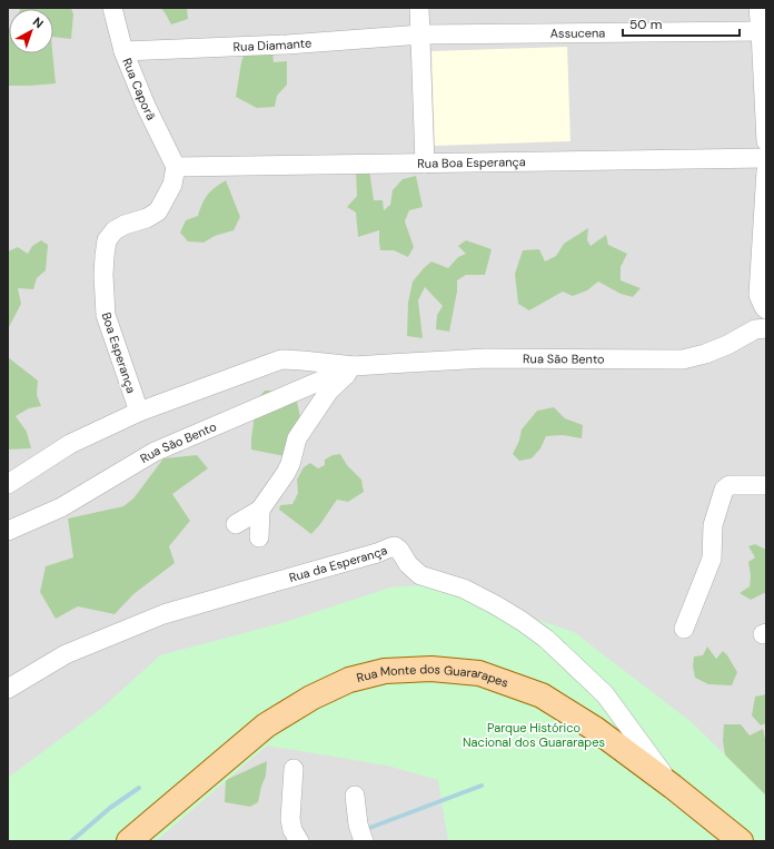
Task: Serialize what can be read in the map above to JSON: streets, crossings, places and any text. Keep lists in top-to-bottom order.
{
  "streets": {
    "main road": ["Rua Monte dos Guararapes"],
    "street": [
      "Assucena",
      "Rua Diamante",
      "Rua Caporã",
      "Rua Boa Esperança",
      "Boa Esperança",
      "Rua São Bento",
      "Rua da Esperança"
    ]
  },
  "crossings": [
    ["Assucena", "Rua Diamante"],
    ["Rua Diamante", "Rua Caporã"],
    ["Rua Caporã", "Rua Boa Esperança"],
    ["Rua Caporã", "Boa Esperança"],
    ["Rua Boa Esperança", "Boa Esperança"],
    ["Boa Esperança", "Rua São Bento"],
    ["Rua da Esperança", "Rua Monte dos Guararapes"]
  ],
  "parks": ["Parque Histórico Nacional dos Guararapes"],
  "scale_bar": "50 m",
  "north": "top right"
}
